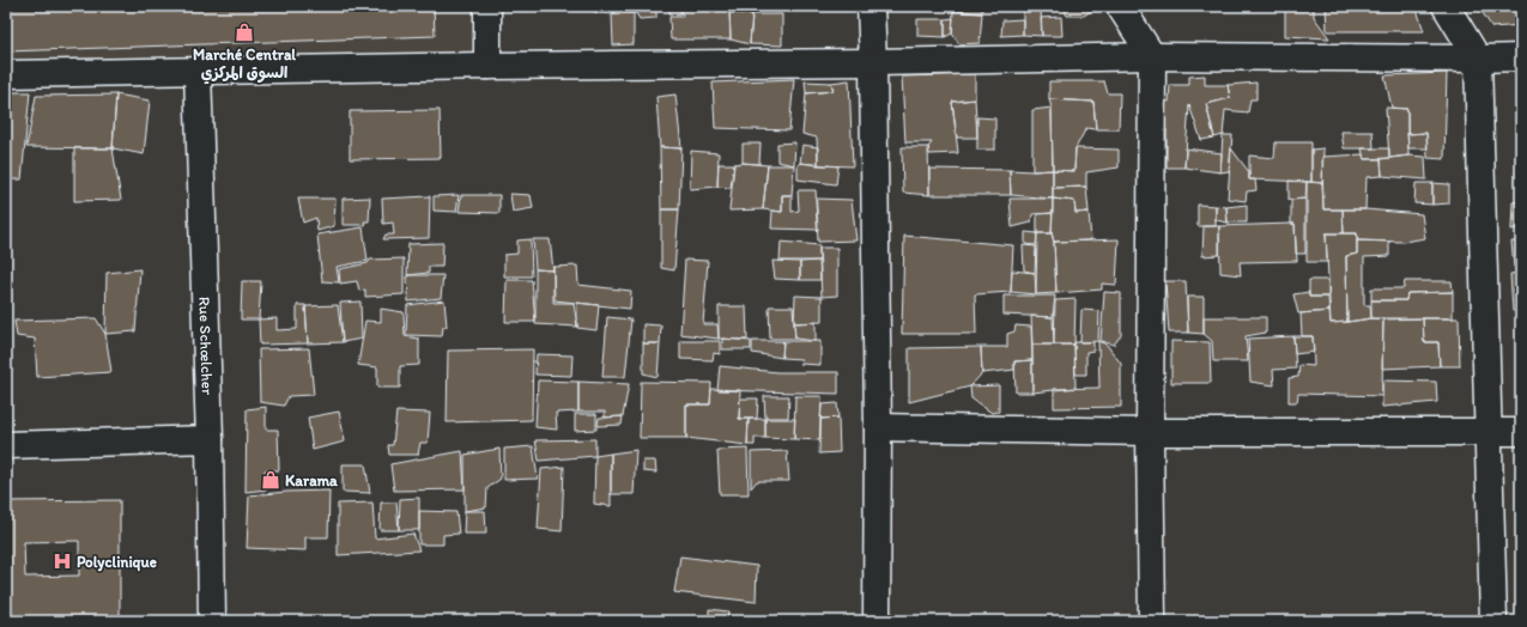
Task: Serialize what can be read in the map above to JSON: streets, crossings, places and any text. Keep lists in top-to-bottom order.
{
  "streets": {
    "street": ["Rue Schœlcher"]
  },
  "places": {
    "shop": ["Marché Central السوق المركزي", "Karama"],
    "hospital": ["Polyclinique"]
  }
}
